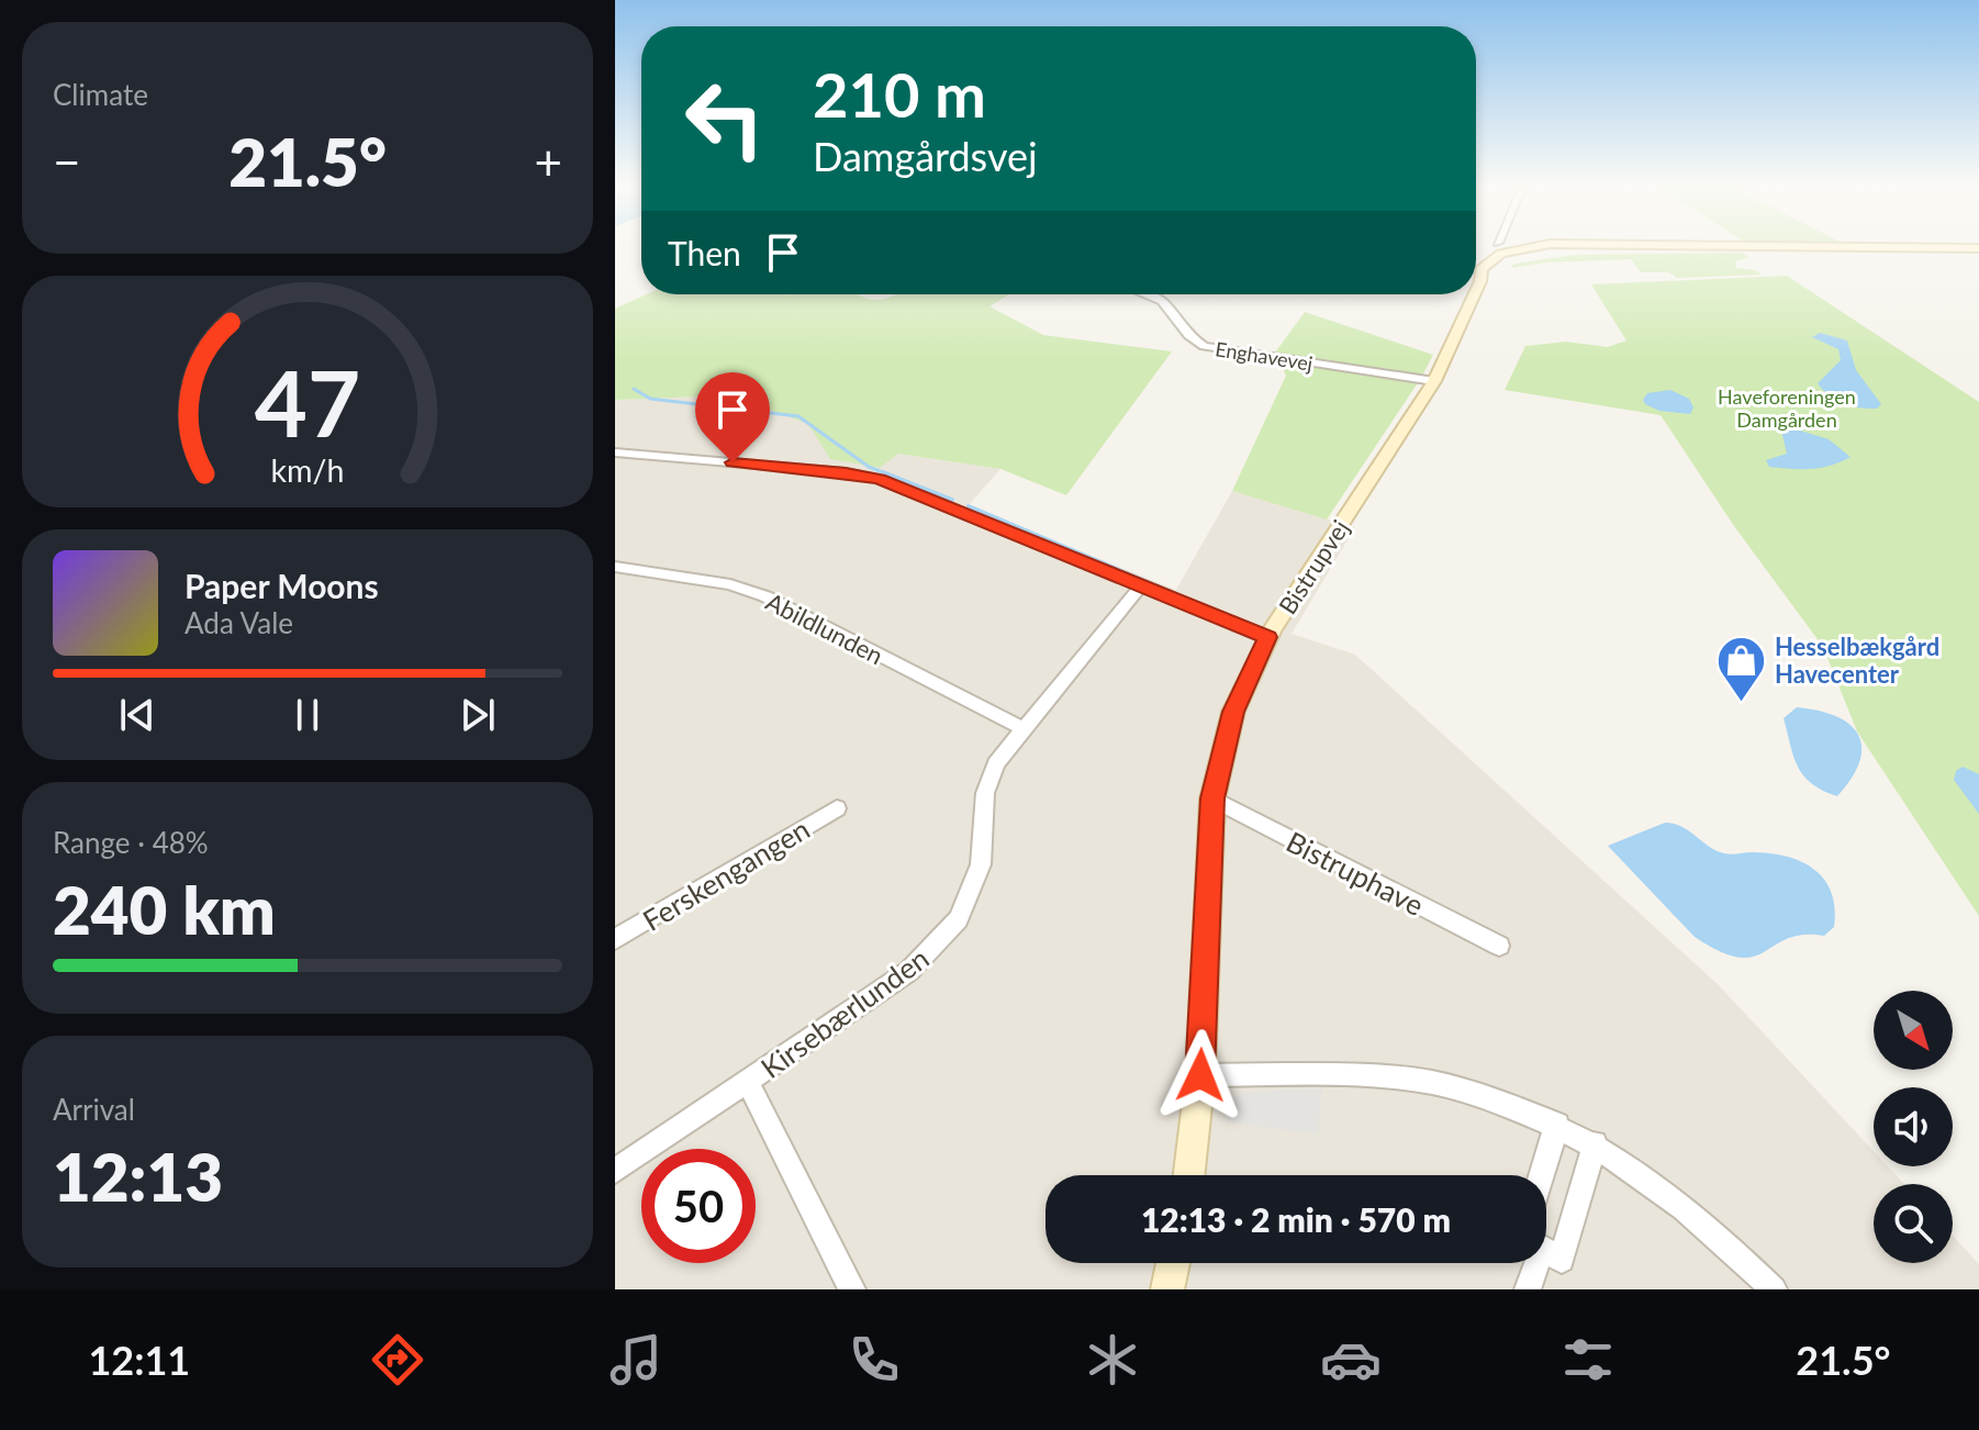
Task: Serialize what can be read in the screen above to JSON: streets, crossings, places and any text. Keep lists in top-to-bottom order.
{
  "streets": {
    "main road": ["Bistrupvej"],
    "street": [
      "Enghavevej",
      "Abildlunden",
      "Bistruphave",
      "Ferskengangen",
      "Kirsebærlunden"
    ]
  },
  "crossings": [
    ["Enghavevej", "Bistrupvej"],
    ["Bistrupvej", "Bistruphave"],
    ["Abildlunden", "Kirsebærlunden"]
  ],
  "parks": ["Haveforeningen Damgården"],
  "places": {
    "shop": ["Hesselbækgård Havecenter"]
  },
  "north": "bottom right",
  "page": {
    "tile": [
      "Climate",
      ["Range · 48%", "240 km"],
      ["Arrival", "12:13"]
    ],
    "turn": ["210 m", "Damgårdsvej"],
    "heat": ["−", "21.5°", "+"],
    "then": "Then",
    "song": ["Paper Moons", "Ada Vale"],
    "limit": "50",
    "trip": "12:13 · 2 min · 570 m",
    "tabs": ["12:11", "21.5°"],
    "gauge": ["47", "km/h"]
  }
}
